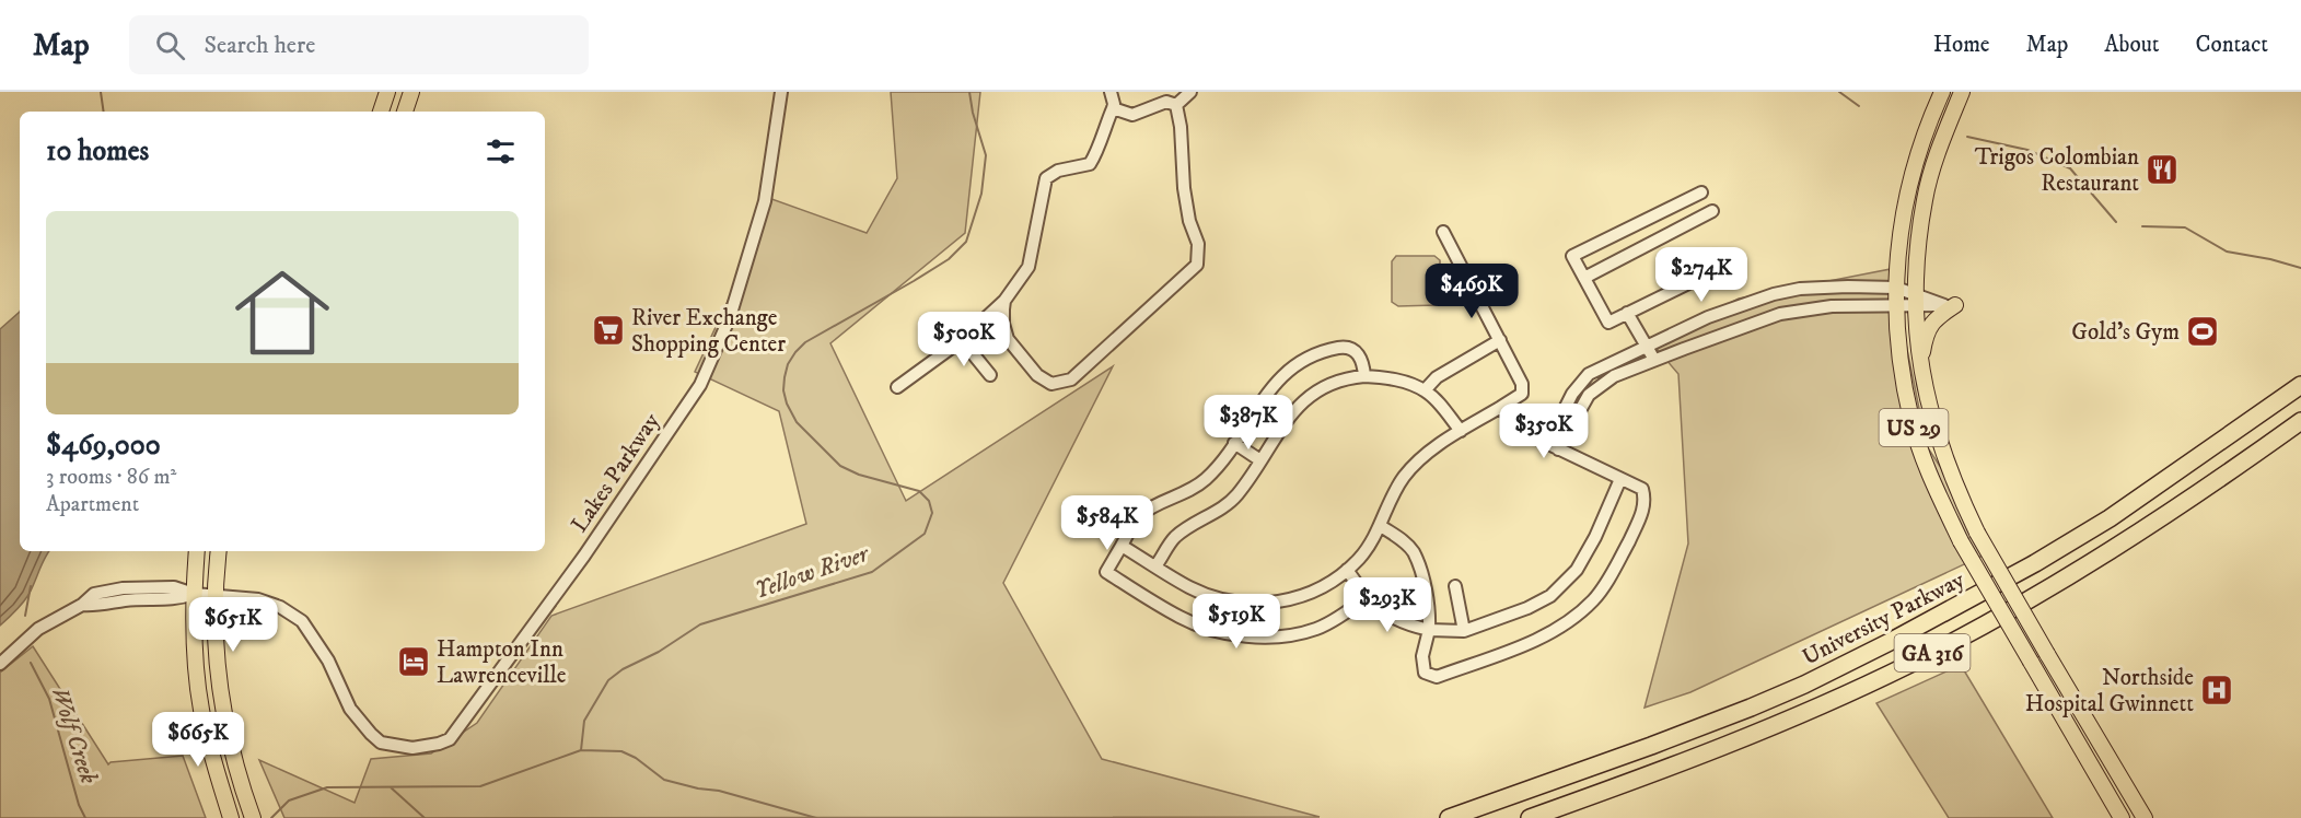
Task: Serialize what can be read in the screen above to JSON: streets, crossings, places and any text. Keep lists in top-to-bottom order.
{
  "streets": {
    "highway": ["University Parkway", "GA 316"],
    "main road": ["US 29"],
    "street": ["Lakes Parkway"]
  },
  "water": ["Yellow River", "Wolf Creek"],
  "places": {
    "restaurant": ["Trigos Colombian Restaurant"],
    "supermarket": ["River Exchange Shopping Center"],
    "sports": ["Gold's Gym"],
    "hotel": ["Hampton Inn Lawrenceville"],
    "hospital": ["Northside Hospital Gwinnett"]
  },
  "page": {
    "header": "Map",
    "search": "Search here",
    "nav": [
      "Home",
      "Map",
      "About",
      "Contact"
    ],
    "heading": "10 homes",
    "list": [
      {
        "name": "$469,000",
        "note": "3 rooms · 86 m² · Apartment"
      }
    ],
    "price": [
      "$274K",
      "$469K",
      "$500K",
      "$387K",
      "$350K",
      "$584K",
      "$293K",
      "$519K",
      "$651K",
      "$665K"
    ]
  }
}
